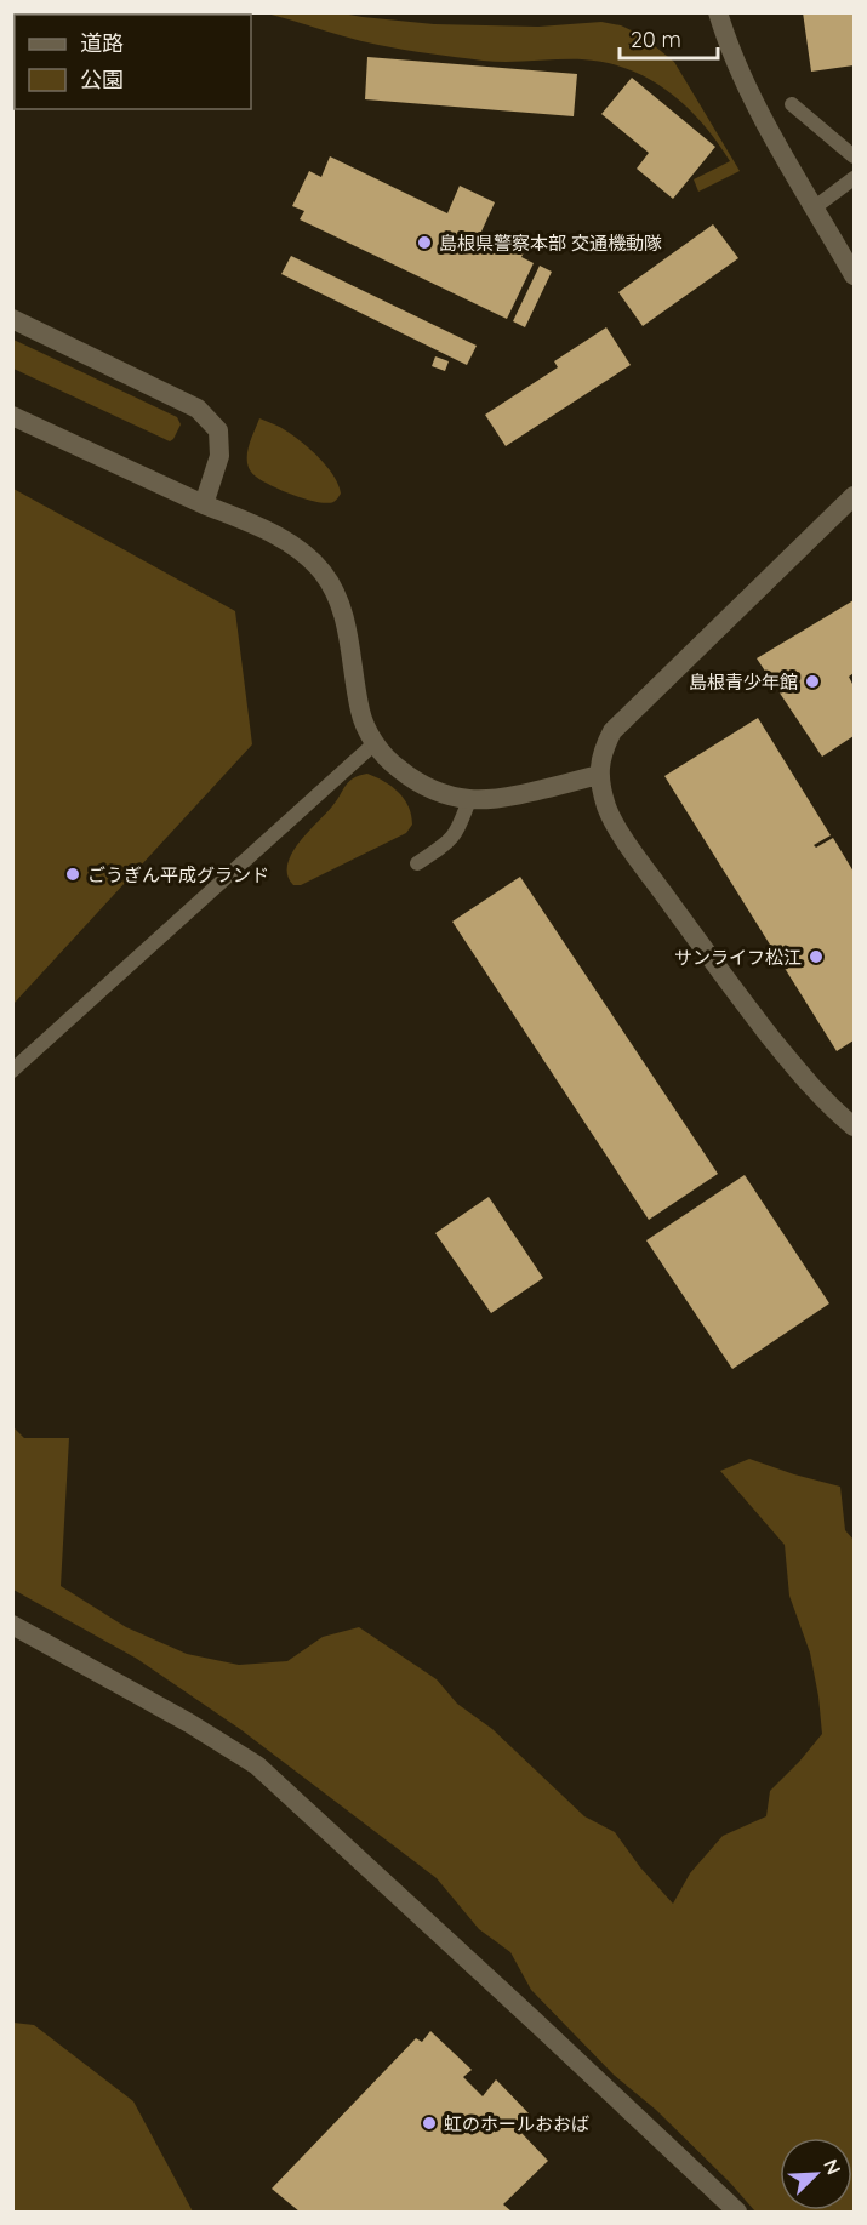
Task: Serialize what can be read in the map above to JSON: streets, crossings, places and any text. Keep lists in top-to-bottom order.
{
  "places": [
    "島根県警察本部 交通機動隊",
    "島根青少年館",
    "ごうぎん平成グランド",
    "サンライフ松江",
    "虹のホールおおば"
  ],
  "legend": ["道路", "公園"],
  "scale_bar": "20 m",
  "north": "top right"
}
